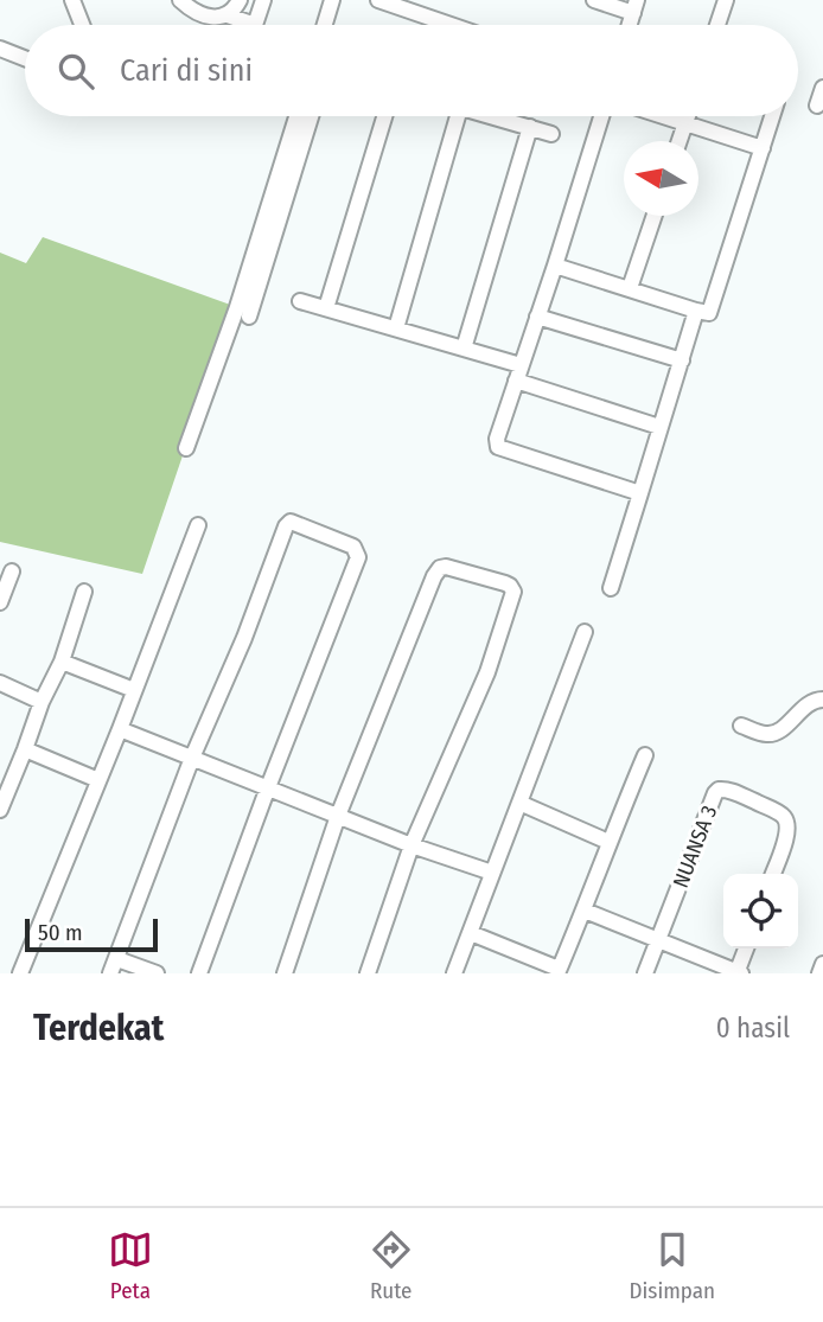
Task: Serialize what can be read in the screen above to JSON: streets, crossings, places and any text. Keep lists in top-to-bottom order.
{
  "streets": {
    "street": ["NUANSA 3"]
  },
  "scale_bar": "50 m",
  "north": "left",
  "page": {
    "search": "Cari di sini",
    "scale": "50 m",
    "heading": ["Terdekat", "0 hasil"],
    "nav": ["Peta", "Rute", "Disimpan"]
  }
}
